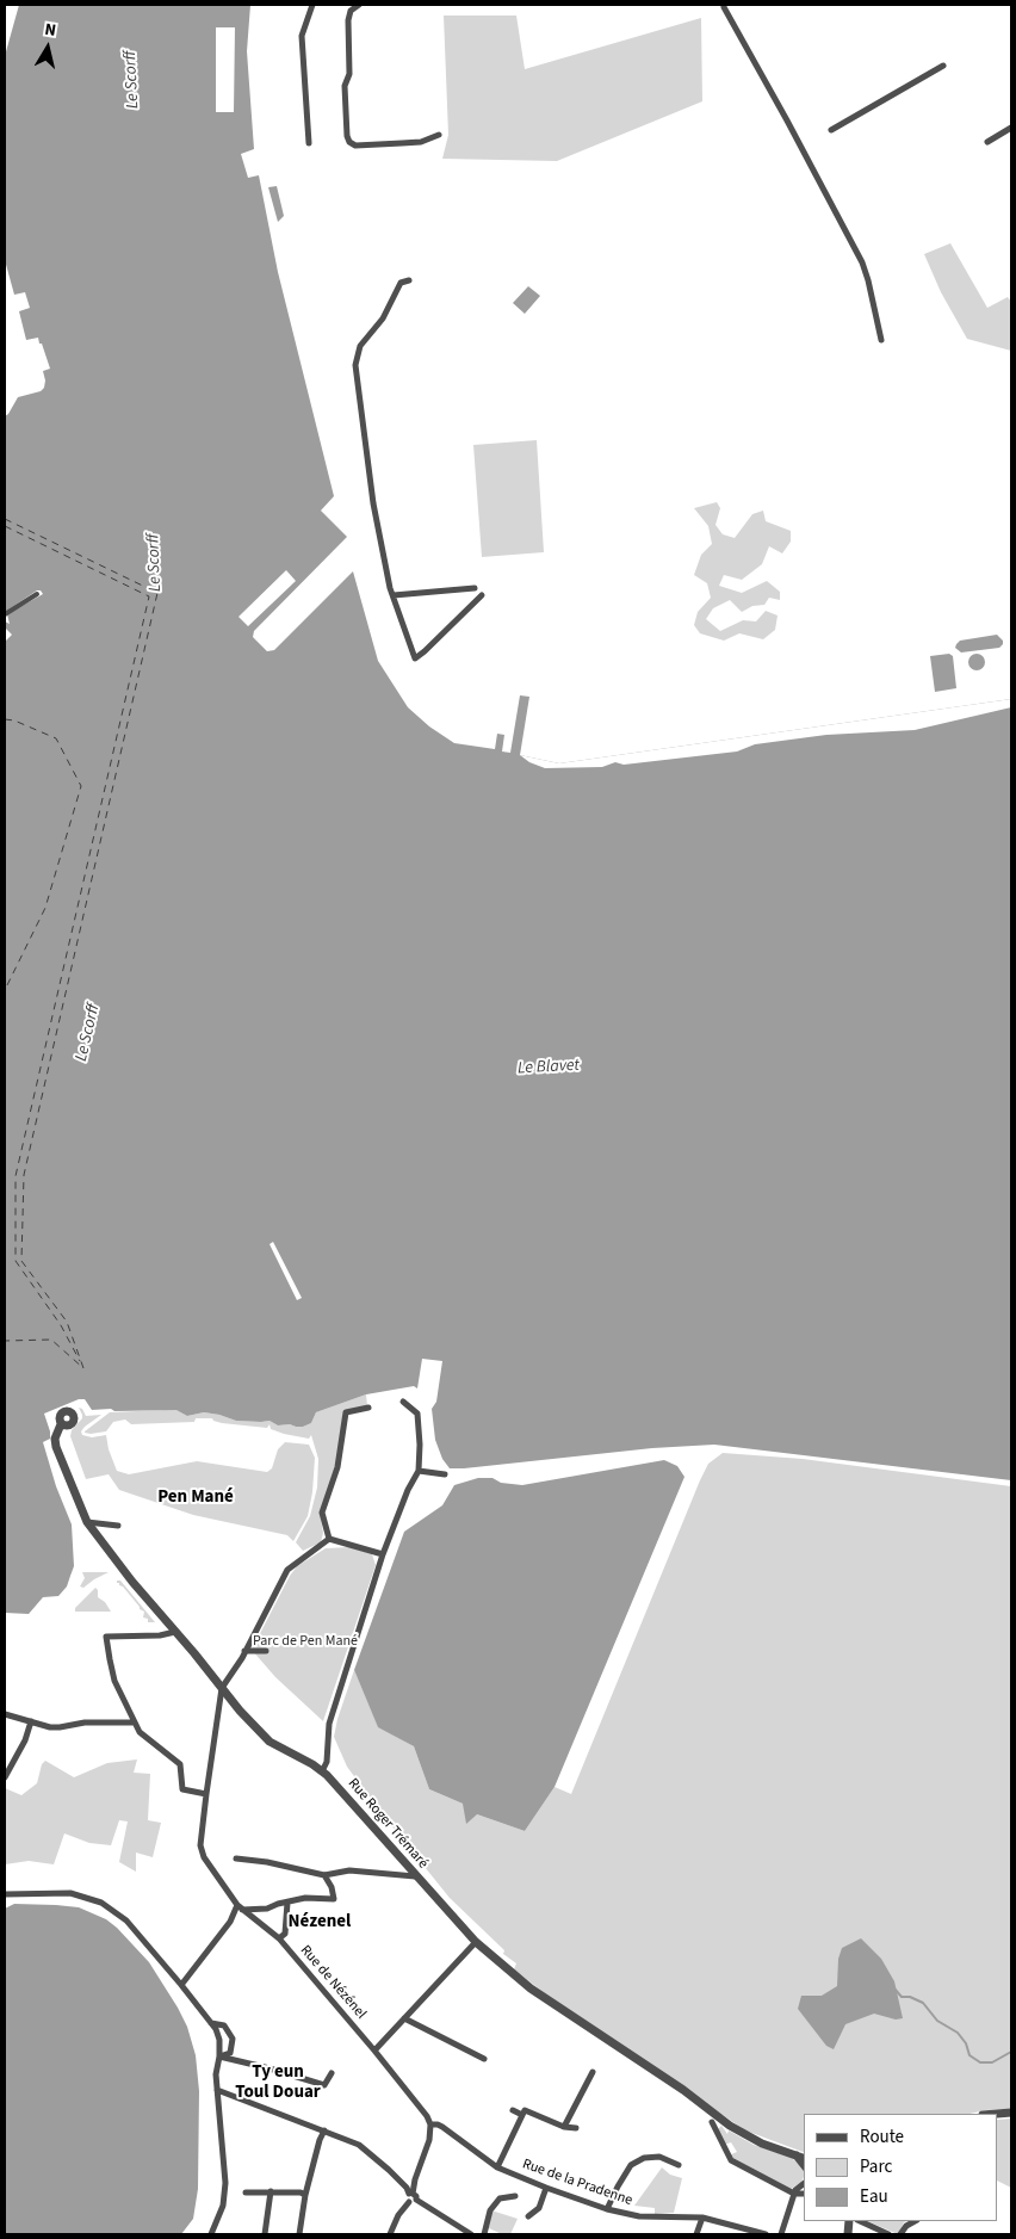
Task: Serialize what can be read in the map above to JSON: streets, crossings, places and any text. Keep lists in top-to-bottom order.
{
  "streets": {
    "street": ["Rue Roger Trémaré", "Rue de Nézénel", "Rue de la Pradenne"]
  },
  "crossings": [
    ["Rue Roger Trémaré", "Rue de Nézénel"],
    ["Rue de Nézénel", "Rue de la Pradenne"]
  ],
  "districts": ["Pen Mané", "Nézenel", "Ty eun Toul Douar"],
  "water": ["Le Scorff", "Le Blavet"],
  "parks": ["Parc de Pen Mané"],
  "legend": ["Route", "Parc", "Eau"],
  "north": "top"
}
